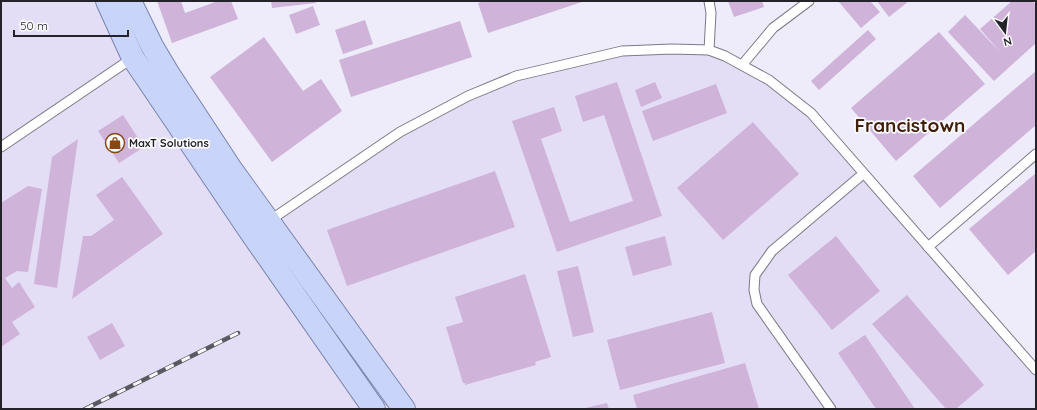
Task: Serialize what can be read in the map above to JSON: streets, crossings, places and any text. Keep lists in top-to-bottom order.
{
  "districts": ["Francistown"],
  "places": {
    "shop": ["MaxT Solutions"]
  },
  "scale_bar": "50 m",
  "north": "bottom"
}
